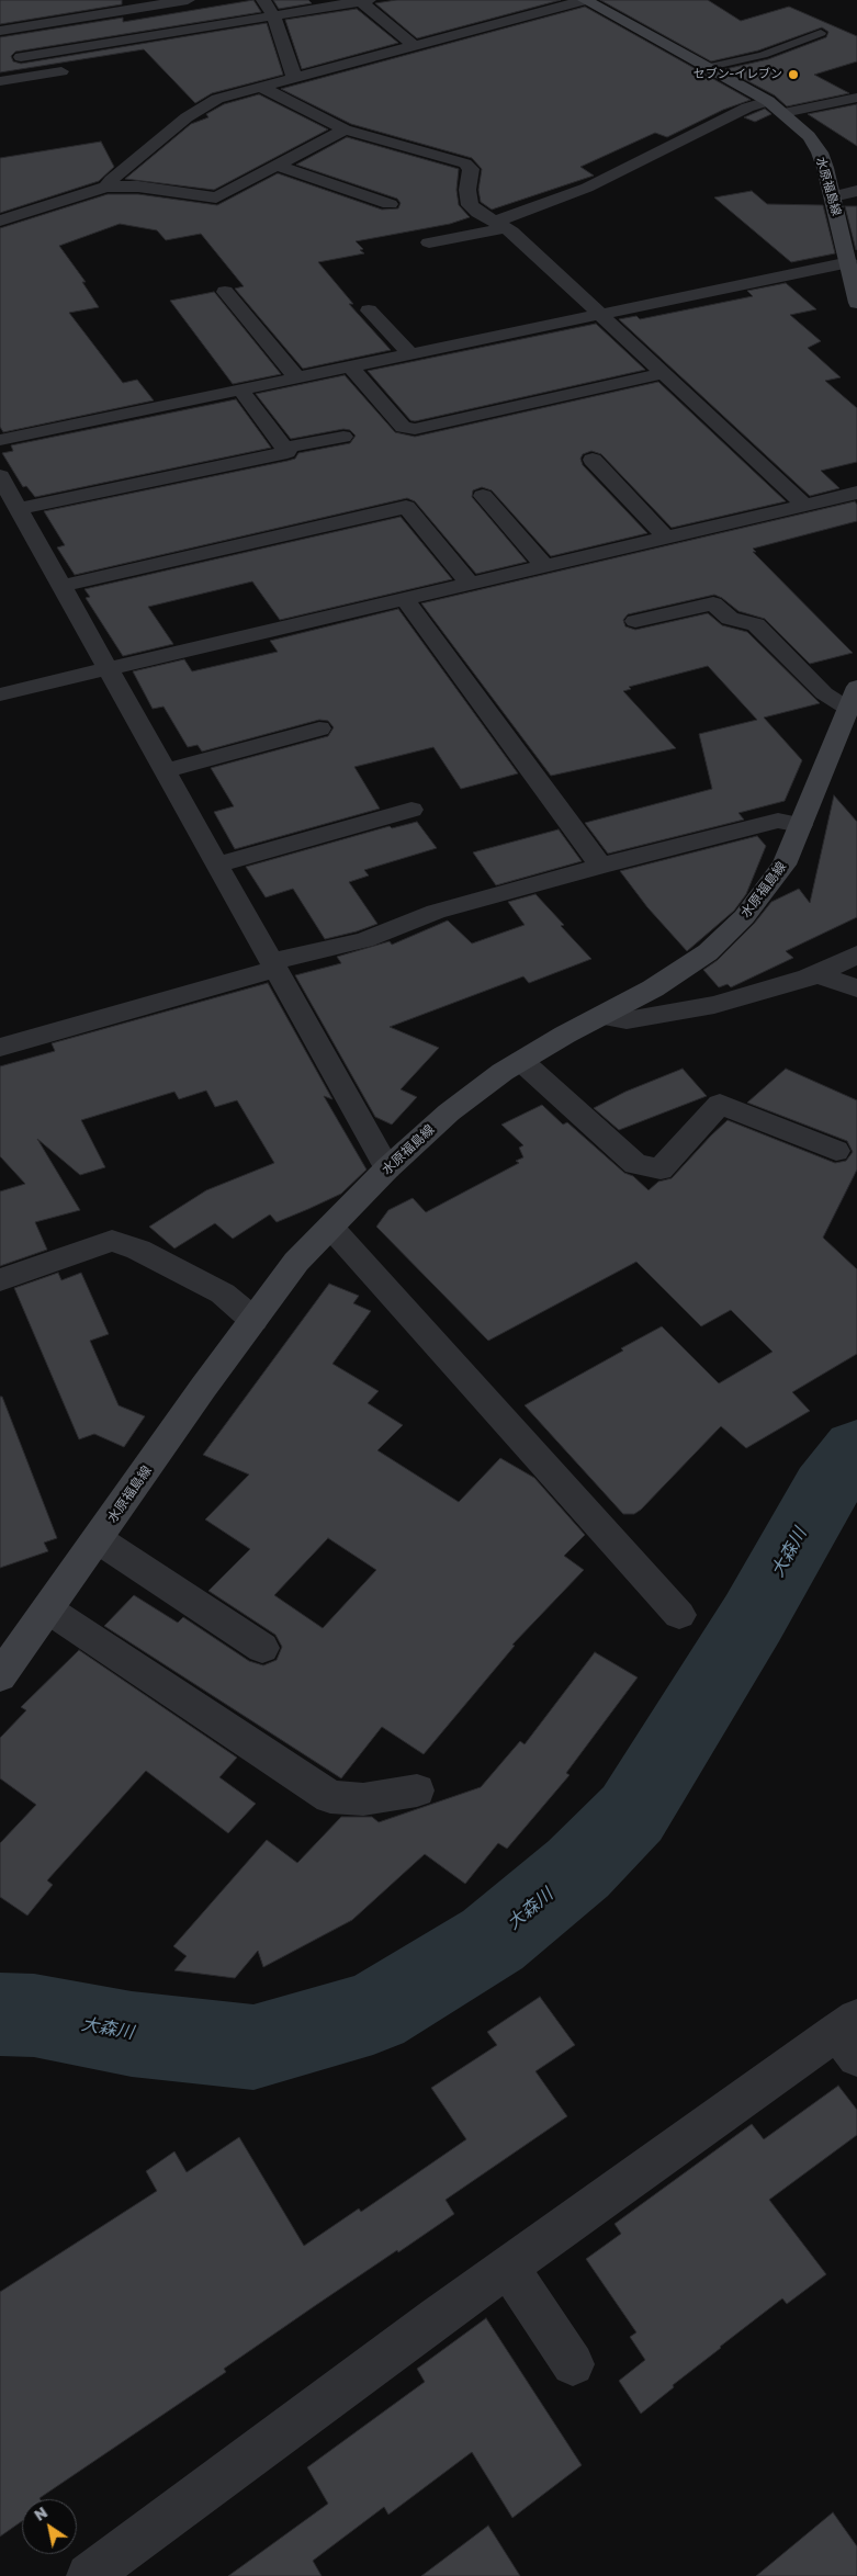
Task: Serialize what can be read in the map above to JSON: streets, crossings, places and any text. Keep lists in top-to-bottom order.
{
  "streets": {
    "main road": ["水原福島線"]
  },
  "water": ["大森川"],
  "places": ["セブン-イレブン"],
  "north": "top left"
}
